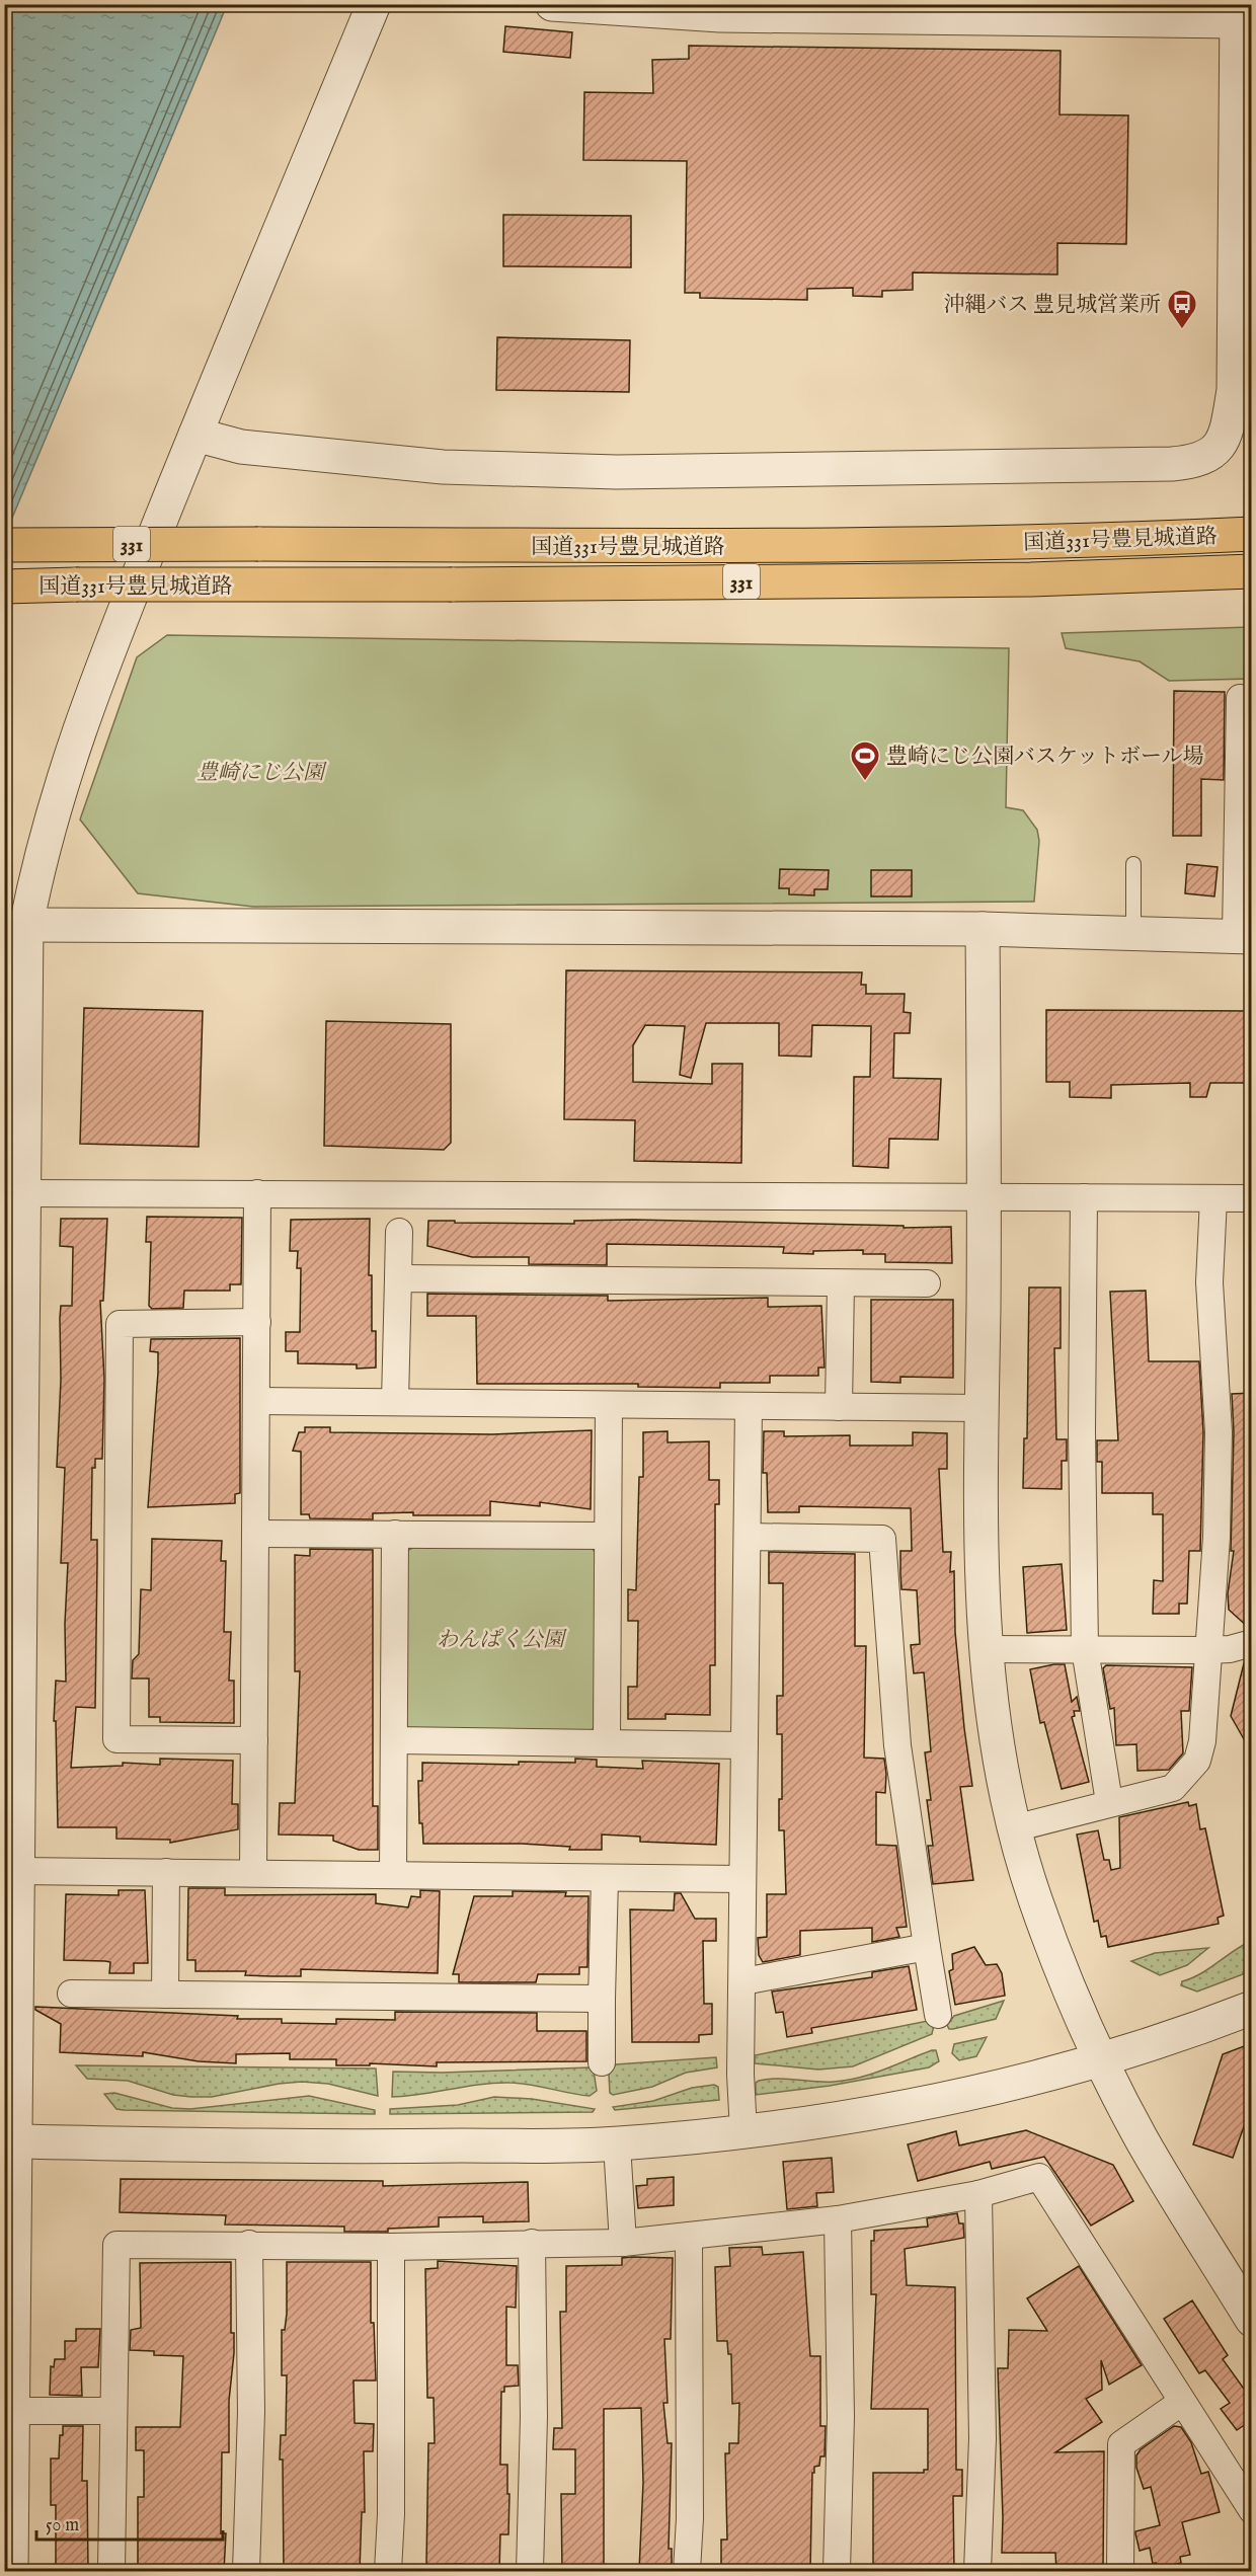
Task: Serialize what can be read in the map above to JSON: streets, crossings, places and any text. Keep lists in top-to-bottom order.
{
  "streets": {
    "highway": ["国道331号豊見城道路", "331"]
  },
  "crossings": [
    ["国道331号豊見城道路", "331"]
  ],
  "parks": ["豊崎にじ公園", "わんぱく公園"],
  "places": {
    "bus stop": ["沖縄バス 豊見城営業所"],
    "sports": ["豊崎にじ公園バスケットボール場"]
  },
  "scale_bar": "50 m"
}
